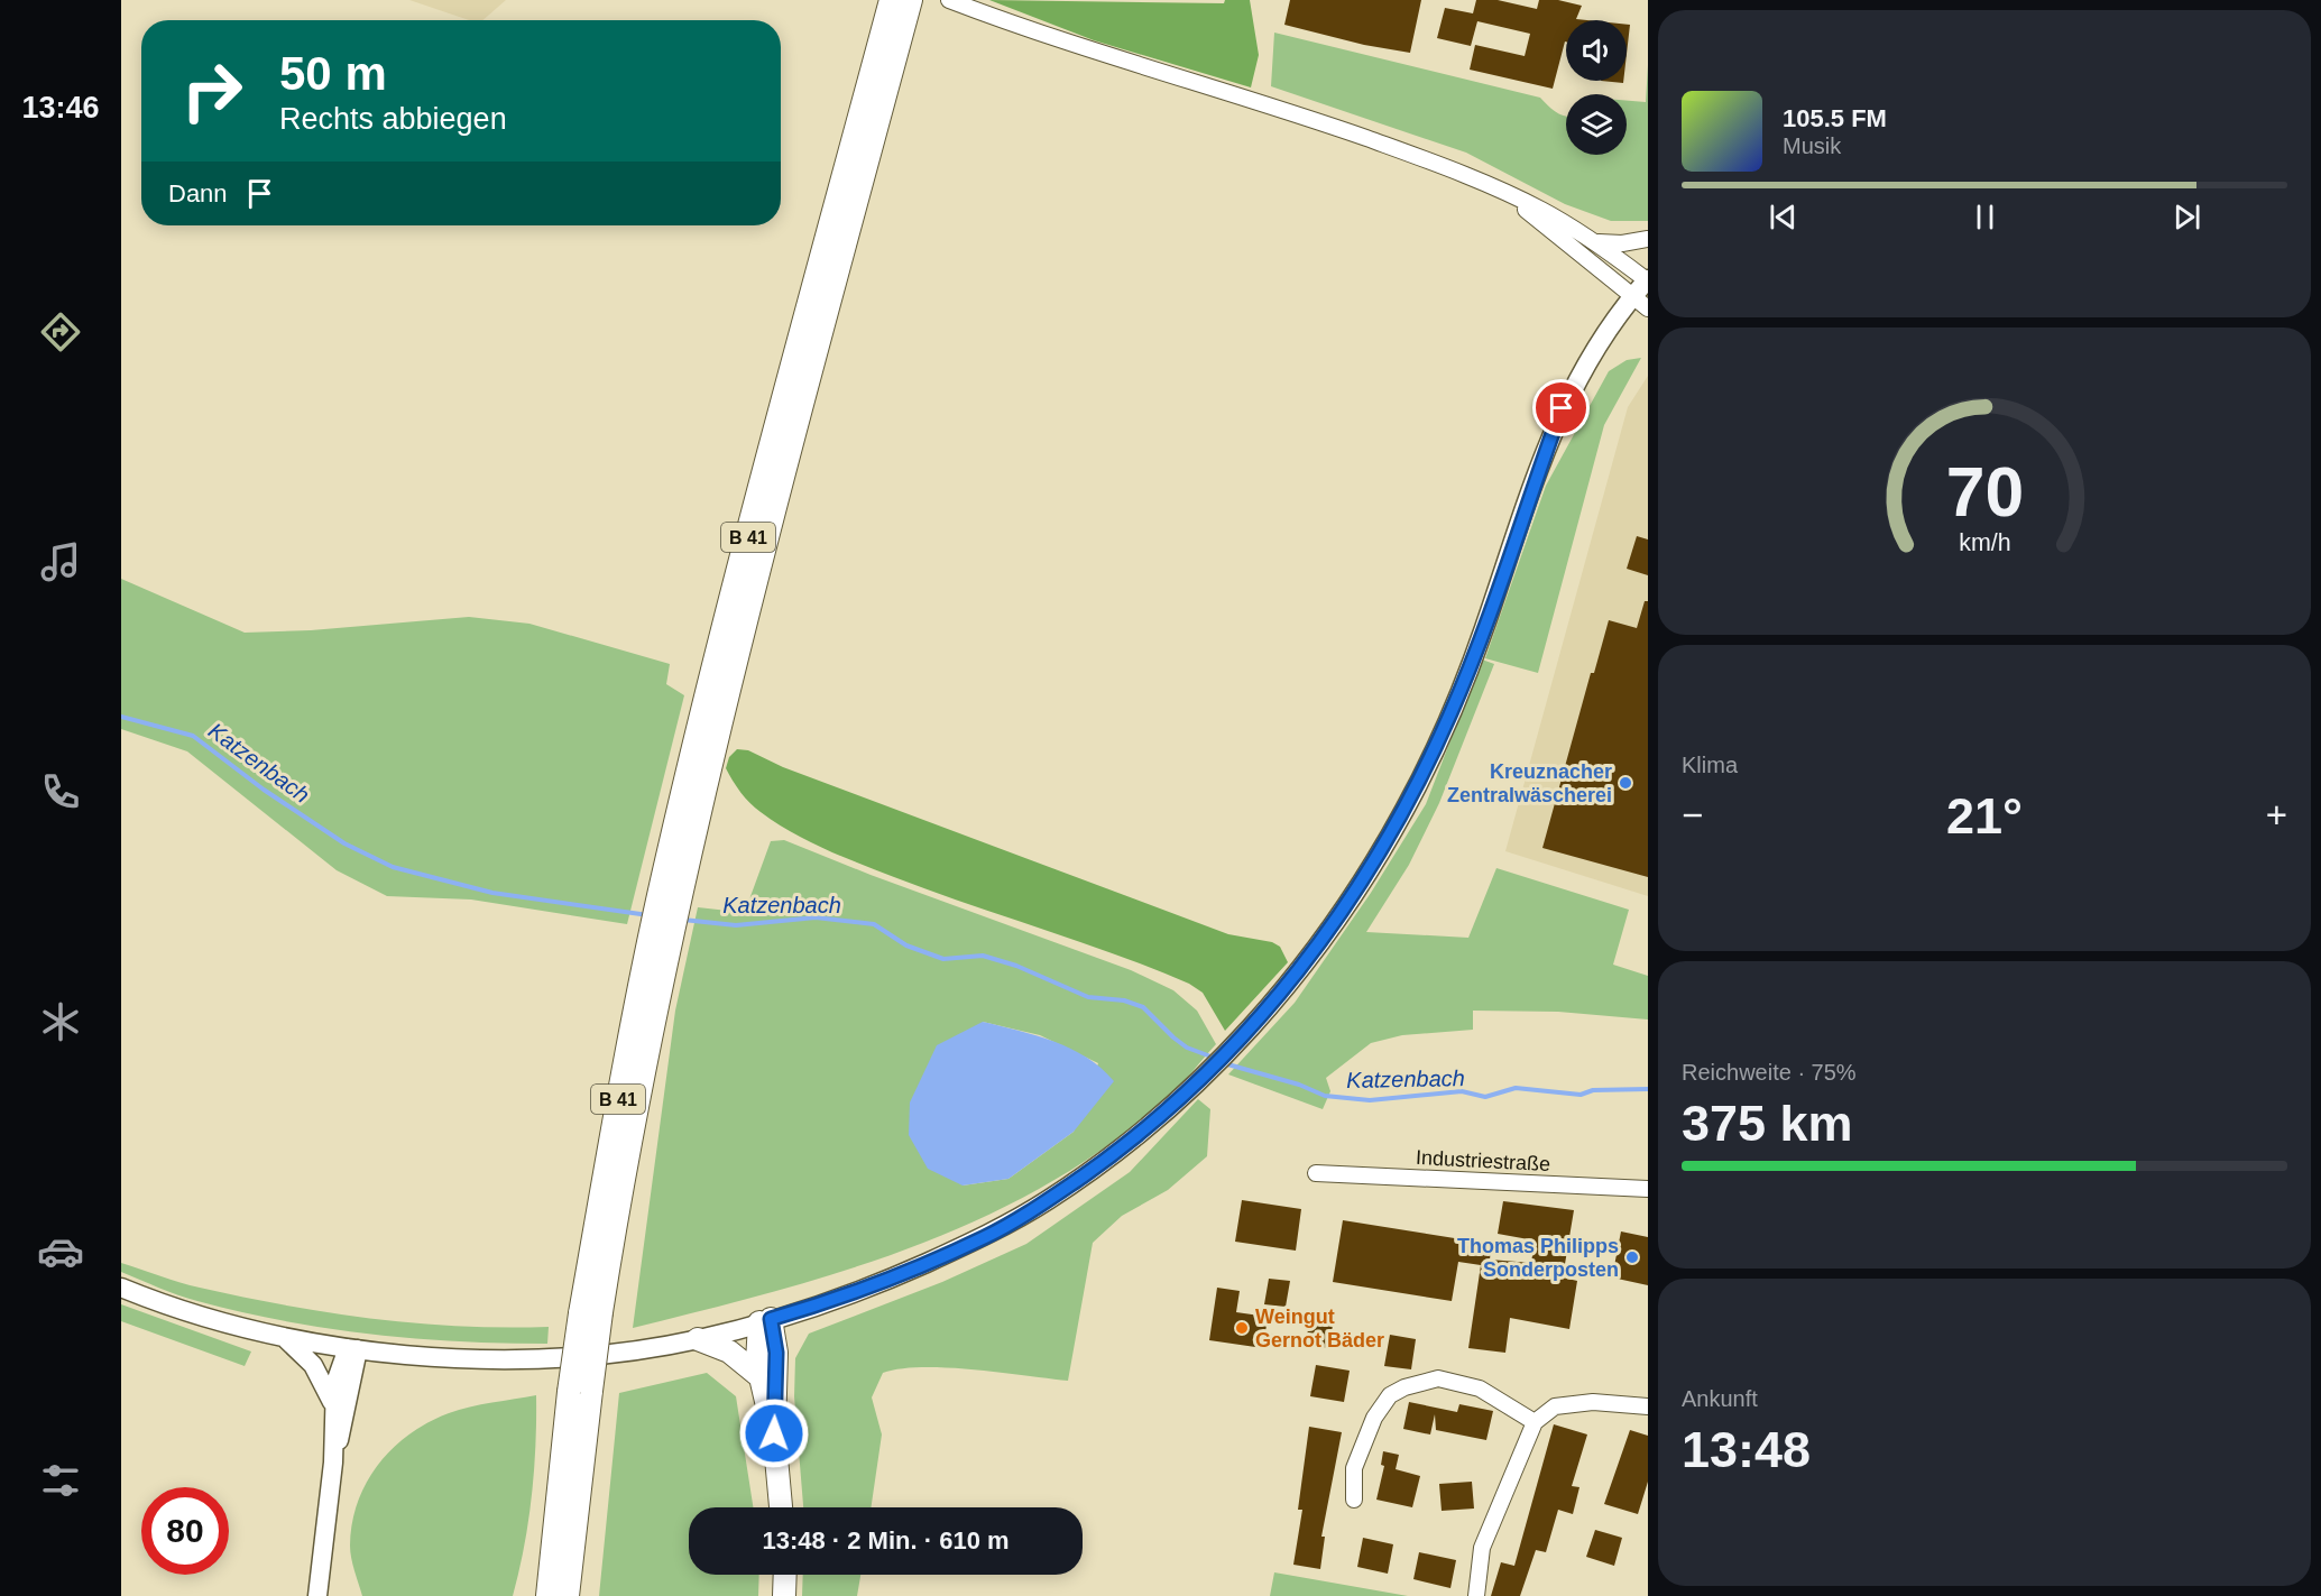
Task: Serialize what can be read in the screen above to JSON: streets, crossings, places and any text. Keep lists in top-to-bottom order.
{
  "streets": {
    "highway": ["B 41"],
    "street": ["Industriestraße"]
  },
  "water": ["Katzenbach"],
  "places": ["Kreuznacher Zentralwäscherei", "Thomas Philipps Sonderposten", "Weingut Gernot Bäder"],
  "page": {
    "tabs": "13:46",
    "turn": ["50 m", "Rechts abbiegen"],
    "song": ["105.5 FM", "Musik"],
    "then": "Dann",
    "tile": [
      "Klima",
      ["Reichweite · 75%", "375 km"],
      ["Ankunft", "13:48"]
    ],
    "heat": ["−", "21°", "+"],
    "limit": "80",
    "trip": "13:48 · 2 Min. · 610 m",
    "gauge": ["70", "km/h"]
  }
}
